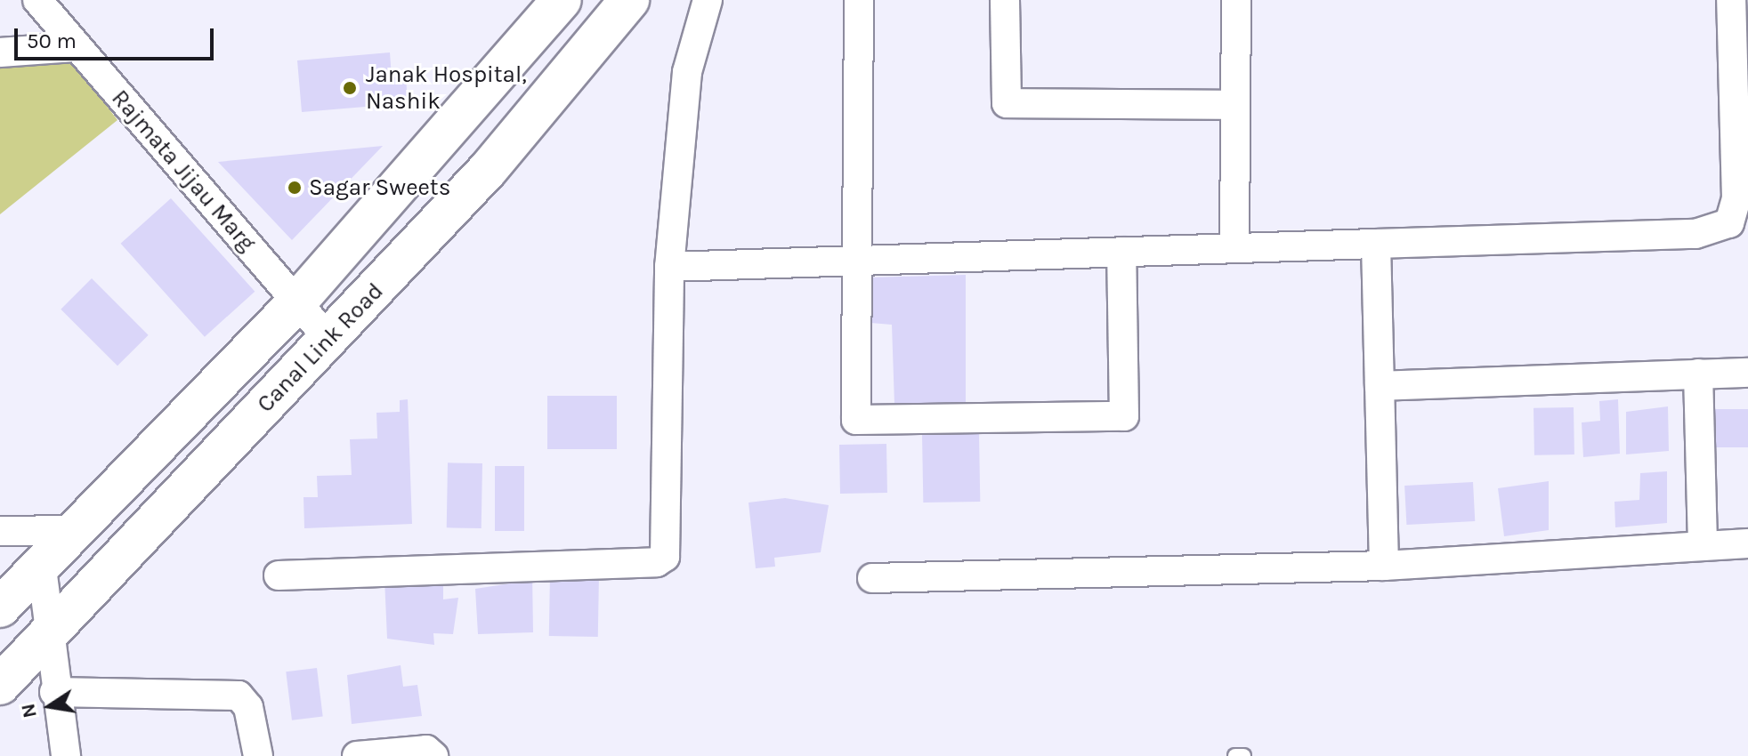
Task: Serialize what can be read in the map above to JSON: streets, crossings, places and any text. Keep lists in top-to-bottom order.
{
  "streets": {
    "main road": ["Canal Link Road"],
    "street": ["Rajmata Jijau Marg"]
  },
  "crossings": [
    ["Rajmata Jijau Marg", "Canal Link Road"]
  ],
  "places": ["Janak Hospital, Nashik", "Sagar Sweets"],
  "scale_bar": "50 m",
  "north": "left"
}
